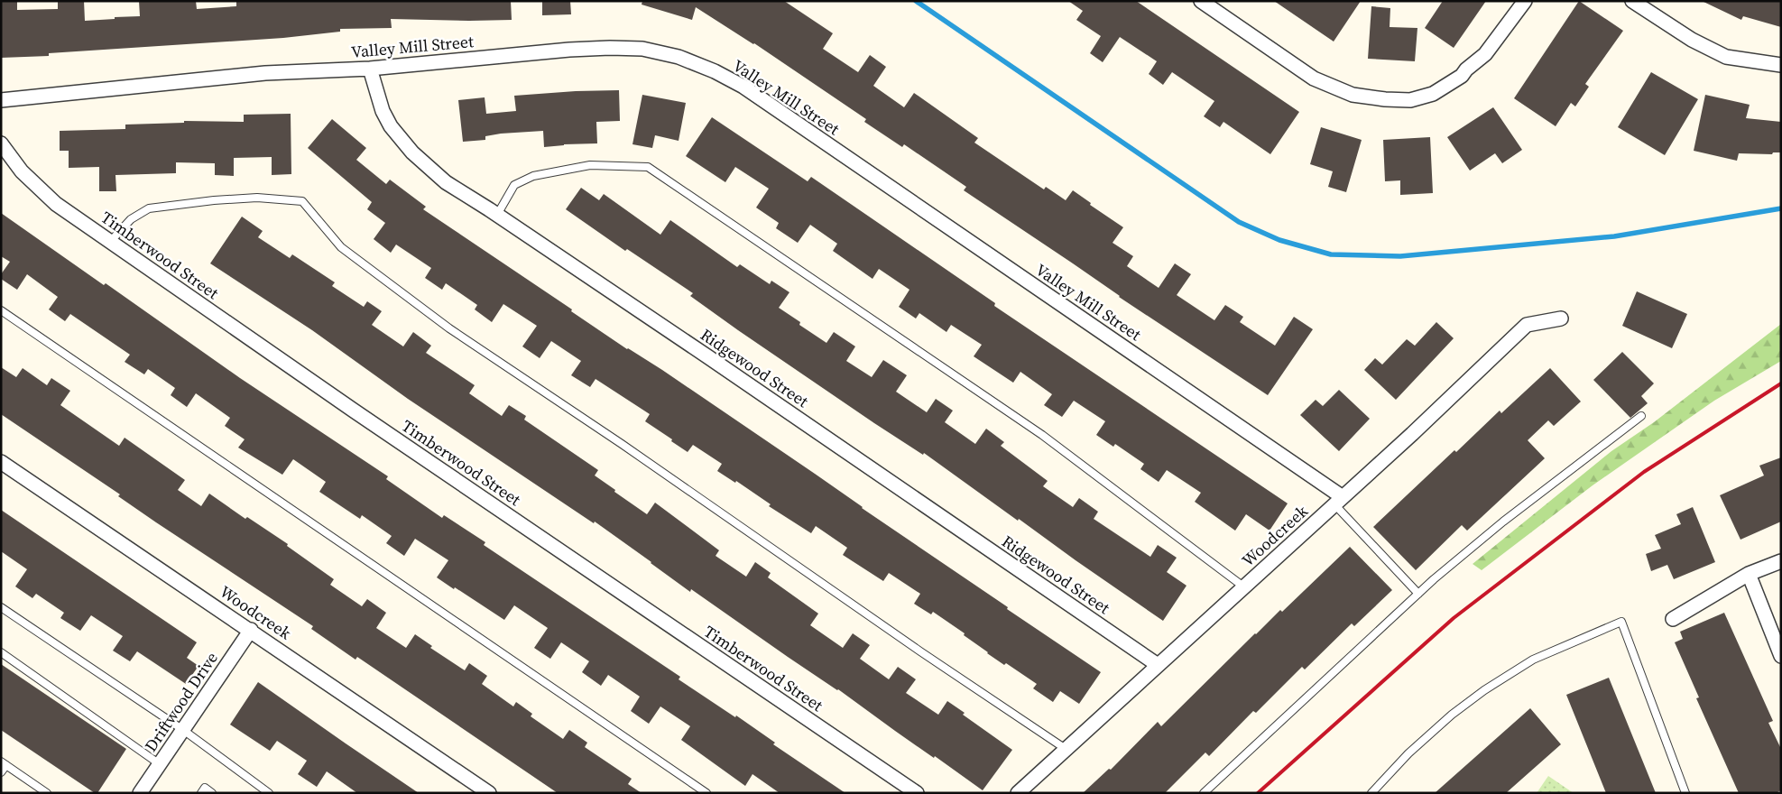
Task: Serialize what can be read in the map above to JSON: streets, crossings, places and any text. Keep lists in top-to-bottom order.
{
  "streets": {
    "street": [
      "Valley Mill Street",
      "Timberwood Street",
      "Ridgewood Street",
      "Woodcreek",
      "Driftwood Drive"
    ]
  },
  "crossings": [
    ["Valley Mill Street", "Ridgewood Street"],
    ["Valley Mill Street", "Woodcreek"],
    ["Ridgewood Street", "Woodcreek"],
    ["Woodcreek", "Driftwood Drive"]
  ]
}
